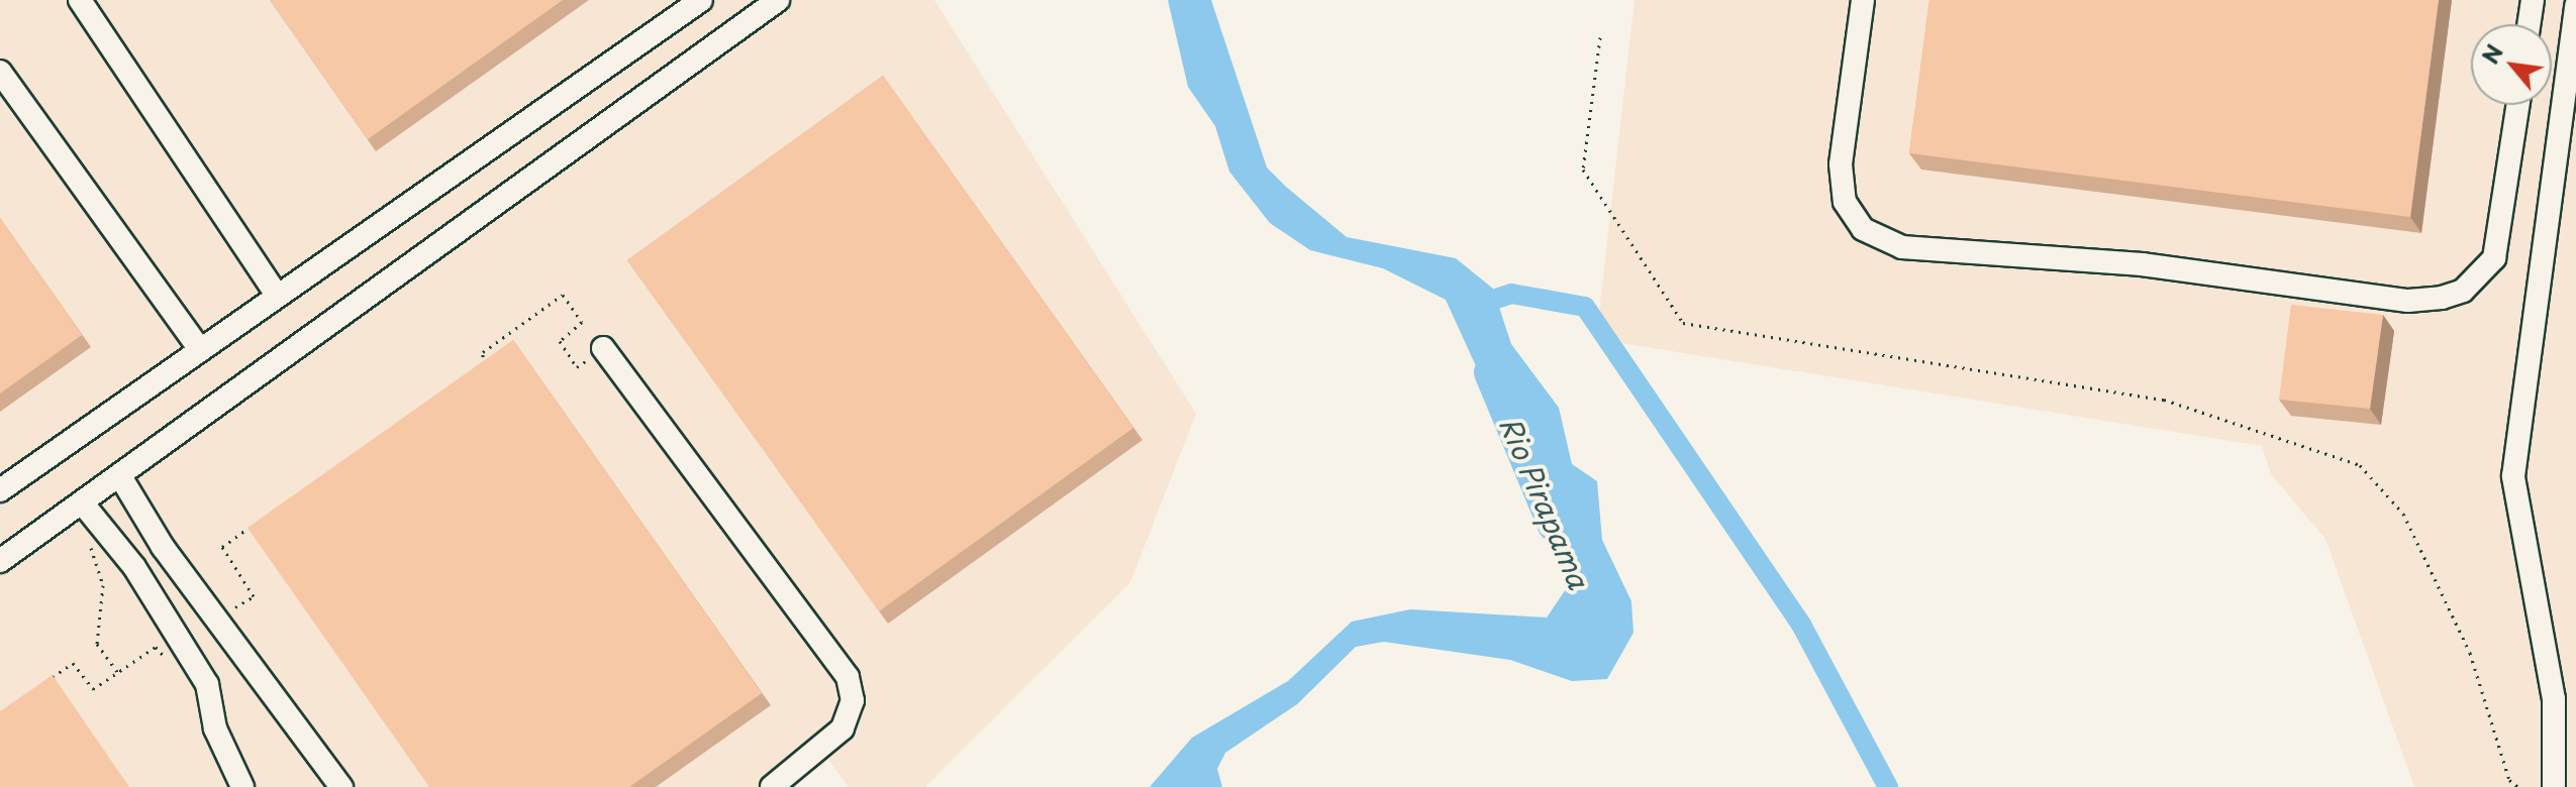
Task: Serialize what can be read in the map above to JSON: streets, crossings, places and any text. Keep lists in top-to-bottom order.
{
  "water": ["Rio Pirapama"],
  "north": "top left"
}
